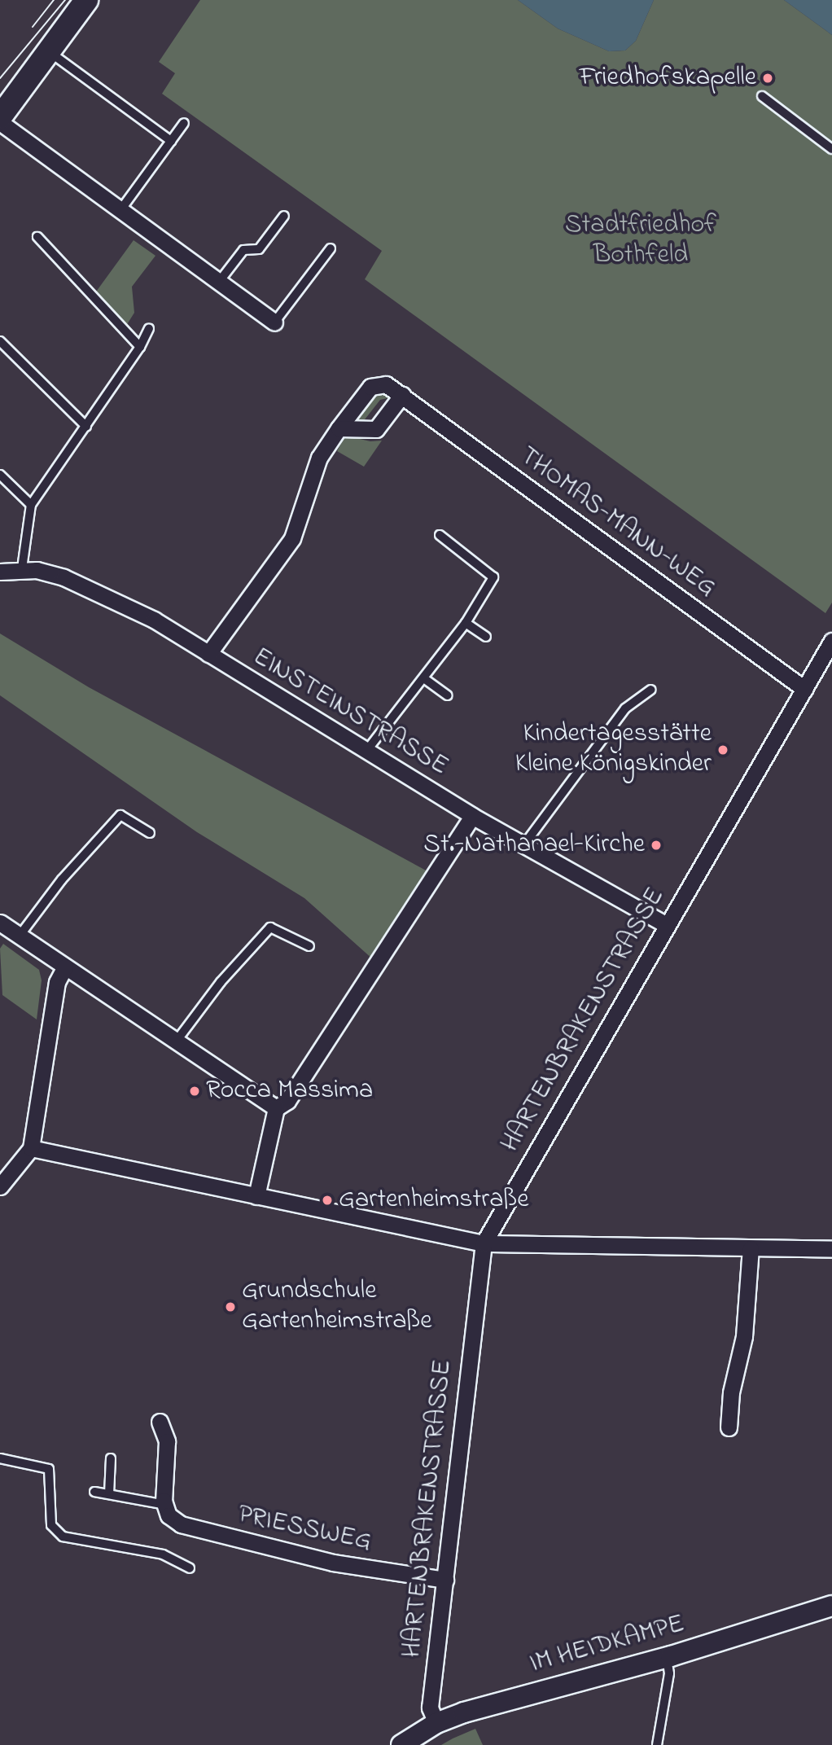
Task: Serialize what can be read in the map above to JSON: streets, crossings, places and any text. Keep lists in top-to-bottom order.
{
  "streets": {
    "street": [
      "THOMAS-MANN-WEG",
      "EINSTEINSTRASSE",
      "HARTENBRAKENSTRASSE",
      "PRIESSWEG",
      "IM HEIDKAMPE"
    ]
  },
  "crossings": [
    ["THOMAS-MANN-WEG", "EINSTEINSTRASSE"],
    ["THOMAS-MANN-WEG", "HARTENBRAKENSTRASSE"],
    ["EINSTEINSTRASSE", "HARTENBRAKENSTRASSE"],
    ["HARTENBRAKENSTRASSE", "PRIESSWEG"],
    ["HARTENBRAKENSTRASSE", "IM HEIDKAMPE"]
  ],
  "parks": ["Stadtfriedhof Bothfeld"],
  "places": [
    "Friedhofskapelle",
    "Kindertagesstätte Kleine Königskinder",
    "St.-Nathanael-Kirche",
    "Rocca Massima",
    "Gartenheimstraße",
    "Grundschule Gartenheimstraße"
  ]
}
